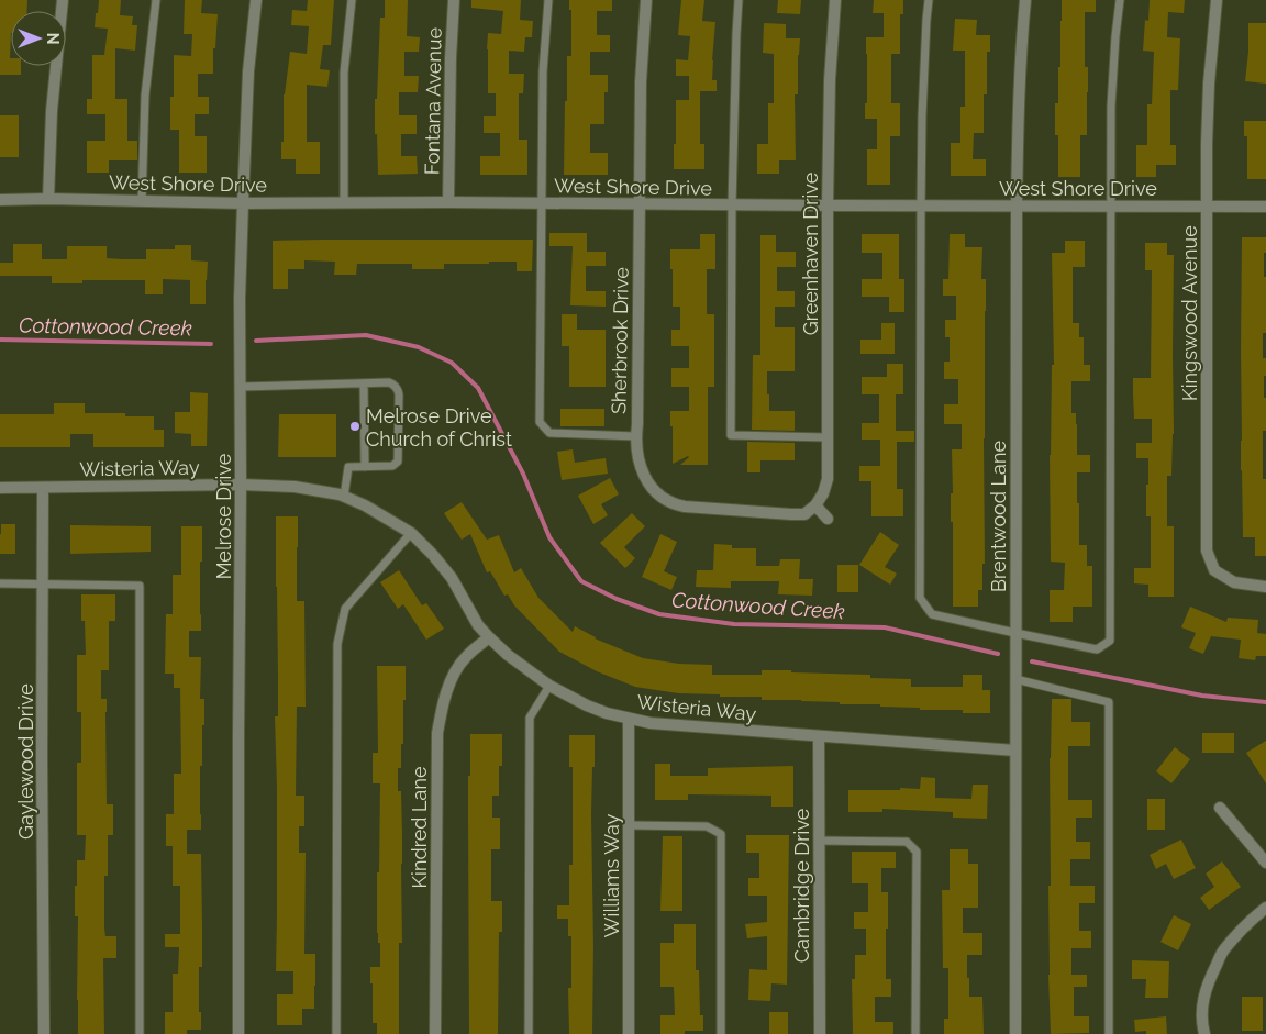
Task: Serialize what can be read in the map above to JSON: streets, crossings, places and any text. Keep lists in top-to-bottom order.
{
  "streets": {
    "street": [
      "Fontana Avenue",
      "West Shore Drive",
      "Greenhaven Drive",
      "Kingswood Avenue",
      "Sherbrook Drive",
      "Wisteria Way",
      "Melrose Drive",
      "Brentwood Lane",
      "Gaylewood Drive",
      "Kindred Lane",
      "Williams Way",
      "Cambridge Drive"
    ]
  },
  "crossings": [
    ["Fontana Avenue", "West Shore Drive"],
    ["West Shore Drive", "Greenhaven Drive"],
    ["West Shore Drive", "Kingswood Avenue"],
    ["West Shore Drive", "Sherbrook Drive"],
    ["West Shore Drive", "Melrose Drive"],
    ["West Shore Drive", "Brentwood Lane"],
    ["Greenhaven Drive", "Sherbrook Drive"],
    ["Wisteria Way", "Melrose Drive"],
    ["Wisteria Way", "Brentwood Lane"],
    ["Wisteria Way", "Gaylewood Drive"],
    ["Wisteria Way", "Kindred Lane"],
    ["Wisteria Way", "Williams Way"],
    ["Wisteria Way", "Cambridge Drive"]
  ],
  "water": ["Cottonwood Creek"],
  "places": ["Melrose Drive Church of Christ"],
  "north": "right"
}
